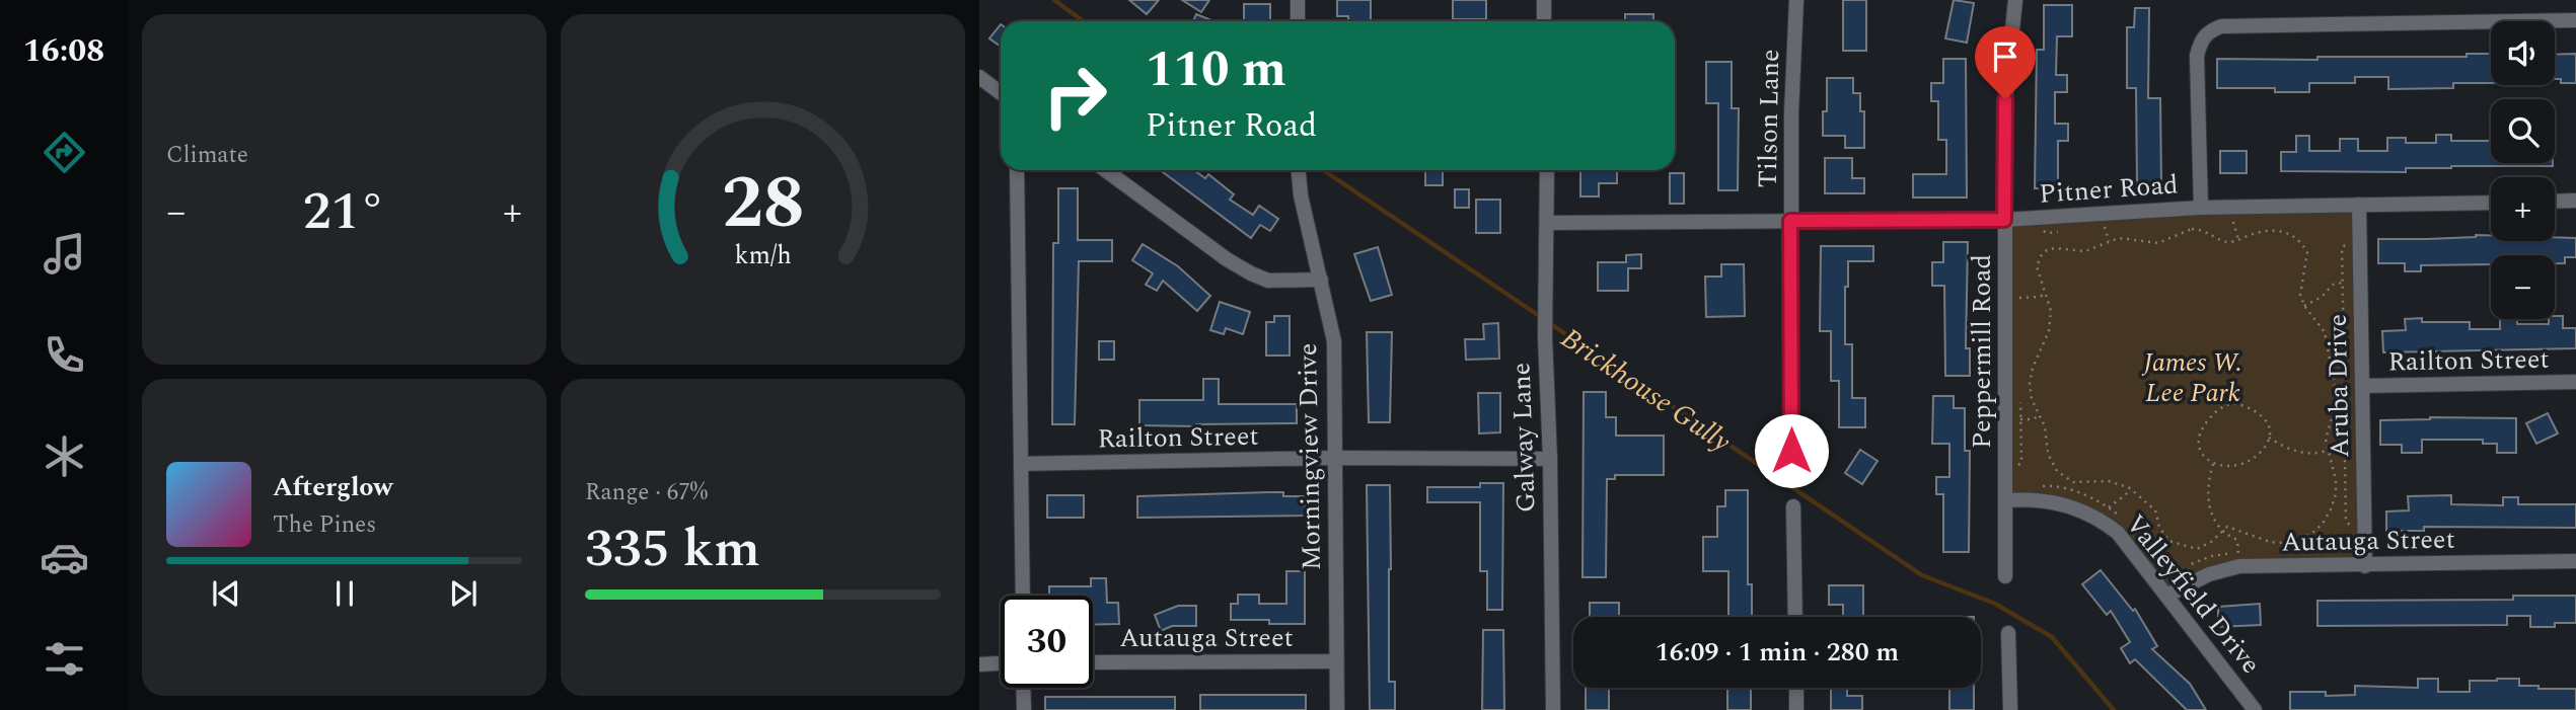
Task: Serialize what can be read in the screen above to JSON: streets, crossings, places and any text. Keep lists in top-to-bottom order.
{
  "streets": {
    "street": [
      "Tilson Lane",
      "Pitner Road",
      "Peppermill Road",
      "Railton Street",
      "Aruba Drive",
      "Galway Lane",
      "Morningview Drive",
      "Autauga Street",
      "Valleyfield Drive"
    ]
  },
  "crossings": [
    ["Tilson Lane", "Pitner Road"],
    ["Pitner Road", "Peppermill Road"],
    ["Pitner Road", "Aruba Drive"],
    ["Pitner Road", "Galway Lane"],
    ["Peppermill Road", "Valleyfield Drive"],
    ["Railton Street", "Aruba Drive"],
    ["Railton Street", "Galway Lane"],
    ["Railton Street", "Morningview Drive"],
    ["Aruba Drive", "Autauga Street"],
    ["Morningview Drive", "Autauga Street"],
    ["Autauga Street", "Valleyfield Drive"]
  ],
  "water": ["Brickhouse Gully"],
  "parks": ["James W. Lee Park"],
  "page": {
    "tabs": "16:08",
    "tile": [
      "Climate",
      ["Range · 67%", "335 km"]
    ],
    "map_buttons": ["+", "−"],
    "turn": ["110 m", "Pitner Road"],
    "heat": ["−", "21°", "+"],
    "song": ["Afterglow", "The Pines"],
    "limit": "30",
    "trip": "16:09 · 1 min · 280 m",
    "gauge": ["28", "km/h"]
  }
}
